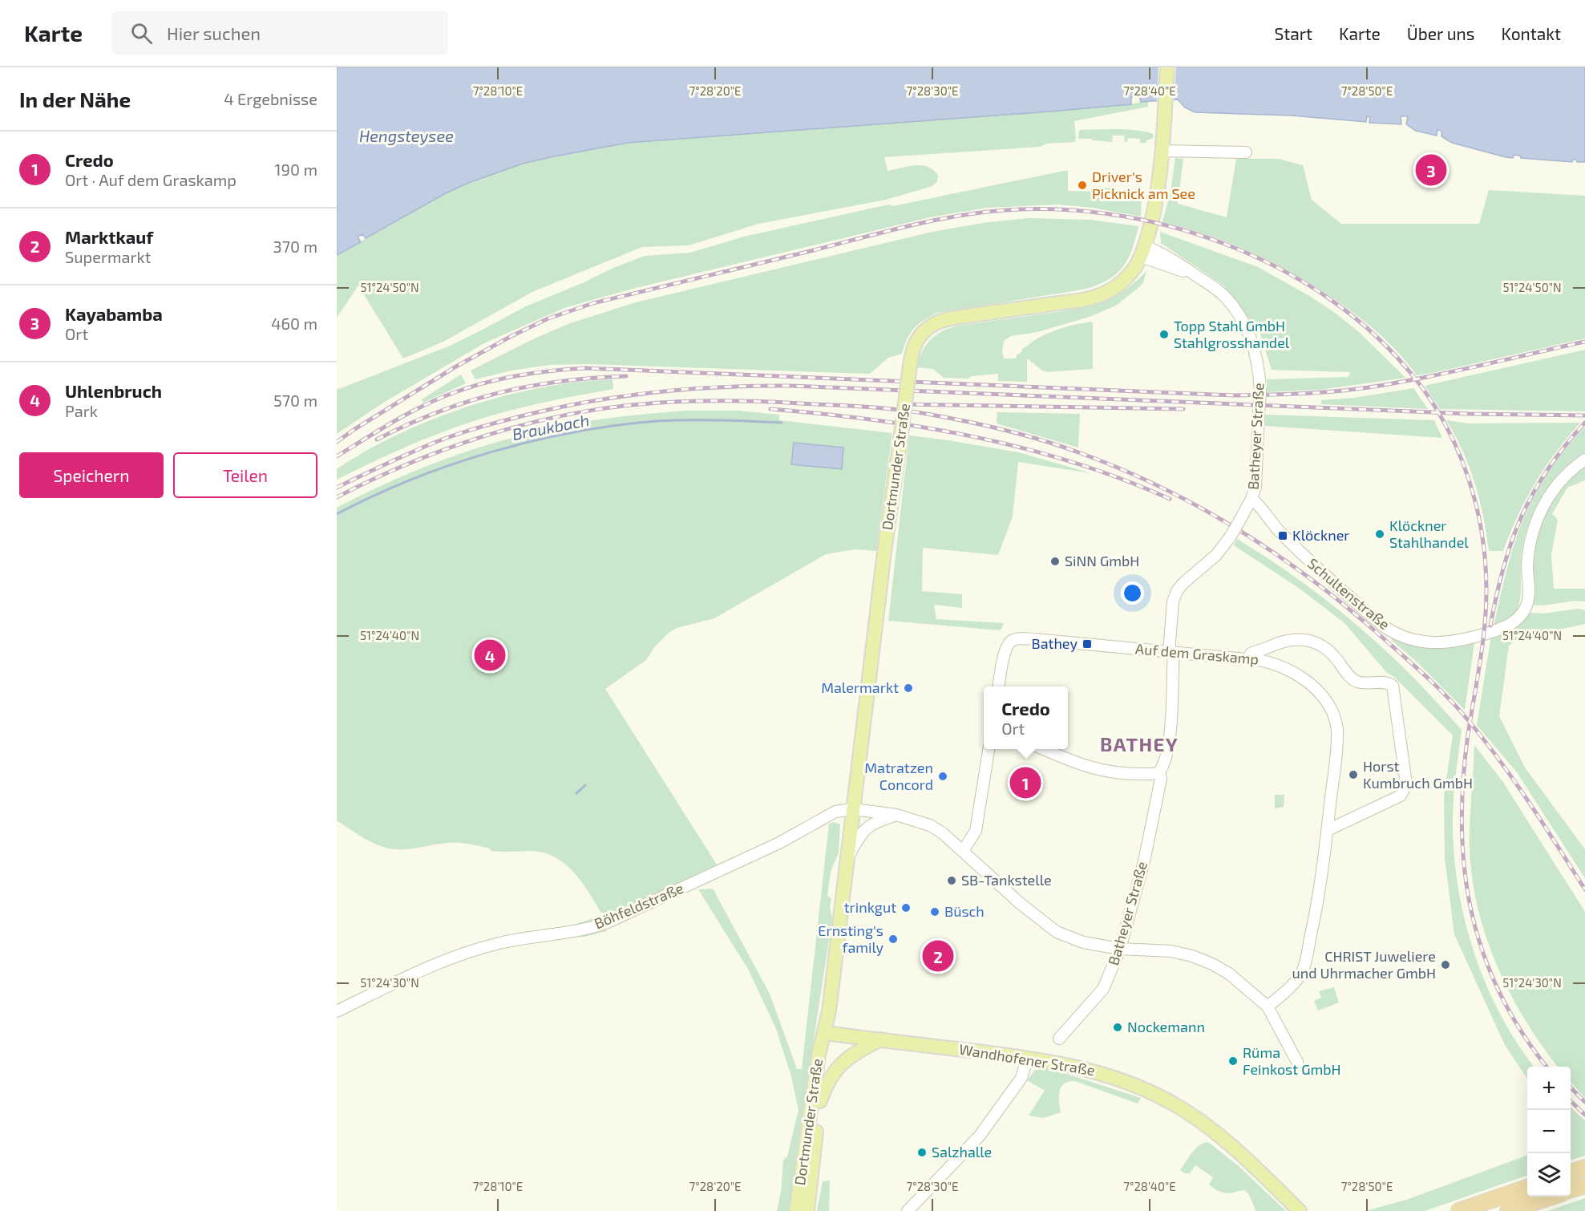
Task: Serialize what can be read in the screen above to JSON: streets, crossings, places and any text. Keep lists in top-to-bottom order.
{
  "streets": {
    "main road": ["Dortmunder Straße", "Wandhofener Straße"],
    "street": [
      "Batheyer Straße",
      "Schultenstraße",
      "Auf dem Graskamp",
      "Böhfeldstraße"
    ]
  },
  "crossings": [
    ["Batheyer Straße", "Dortmunder Straße"],
    ["Batheyer Straße", "Schultenstraße"],
    ["Batheyer Straße", "Auf dem Graskamp"],
    ["Dortmunder Straße", "Böhfeldstraße"],
    ["Dortmunder Straße", "Wandhofener Straße"]
  ],
  "districts": ["BATHEY"],
  "water": ["Hengsteysee", "Braukbach"],
  "places": {
    "other": [
      "Driver's Picknick am See",
      "Topp Stahl GmbH Stahlgrosshandel",
      "Klöckner Stahlhandel",
      "SiNN GmbH",
      "Malermarkt",
      "Horst Kumbruch GmbH",
      "Matratzen Concord",
      "SB-Tankstelle",
      "trinkgut",
      "Büsch",
      "Ernsting's family",
      "CHRIST Juweliere und Uhrmacher GmbH",
      "Nockemann",
      "Rüma Feinkost GmbH",
      "Salzhalle"
    ],
    "transit": ["Klöckner", "Bathey"]
  },
  "page": {
    "header": "Karte",
    "search": "Hier suchen",
    "nav": [
      "Start",
      "Karte",
      "Über uns",
      "Kontakt"
    ],
    "heading": ["In der Nähe", "4 Ergebnisse"],
    "list": [
      {
        "mark": "1",
        "name": "Credo",
        "note": "Ort · Auf dem Graskamp",
        "value": "190 m"
      },
      {
        "mark": "2",
        "name": "Marktkauf",
        "note": "Supermarkt",
        "value": "370 m"
      },
      {
        "mark": "3",
        "name": "Kayabamba",
        "note": "Ort",
        "value": "460 m"
      },
      {
        "mark": "4",
        "name": "Uhlenbruch",
        "note": "Park",
        "value": "570 m"
      }
    ],
    "pins": [
      "3",
      "4",
      "1",
      "2"
    ],
    "buttons": ["Speichern", "Teilen"],
    "popup": ["Credo", "Ort"],
    "map_buttons": ["+", "−"]
  },
  "coordinates": [
    "7°28'10\"E",
    "7°28'20\"E",
    "7°28'30\"E",
    "7°28'40\"E",
    "7°28'50\"E",
    "51°24'50\"N",
    "51°24'40\"N",
    "51°24'30\"N"
  ]
}
